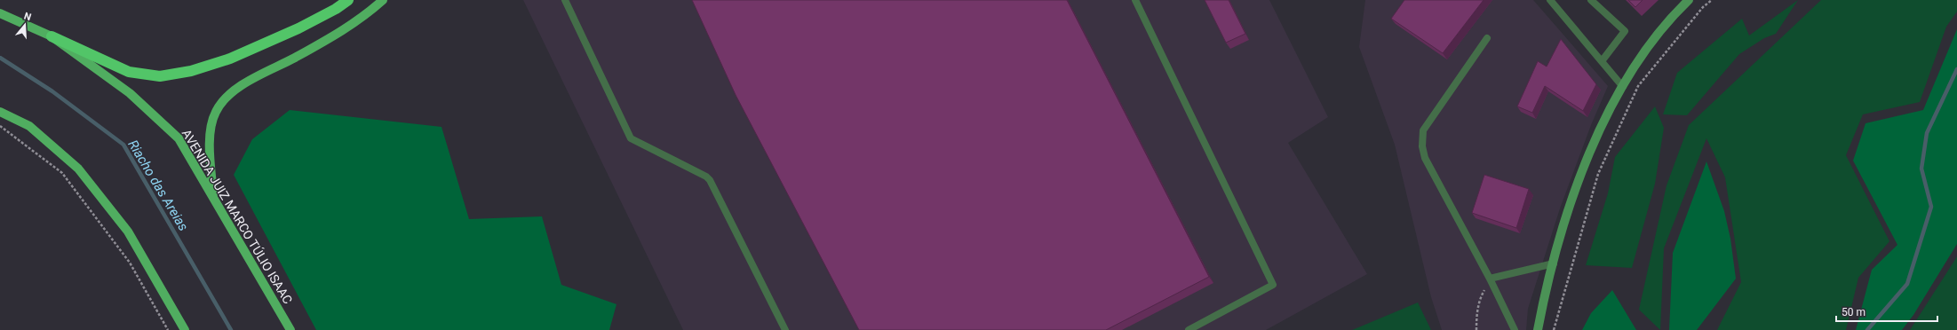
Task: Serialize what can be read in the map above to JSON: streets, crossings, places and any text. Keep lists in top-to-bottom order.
{
  "streets": {
    "main road": ["AVENIDA JUIZ MARCO TÚLIO ISAAC"]
  },
  "water": ["Riacho das Areias"],
  "scale_bar": "50 m",
  "north": "top"
}
